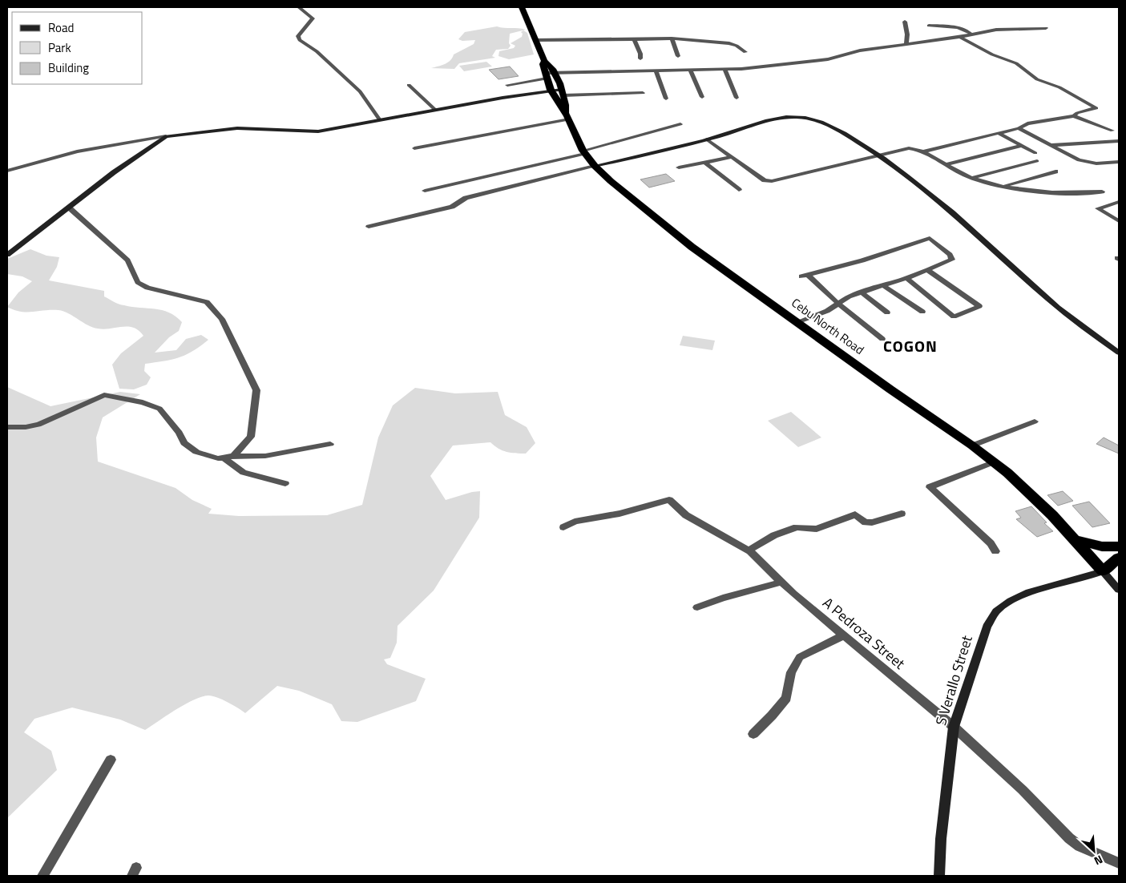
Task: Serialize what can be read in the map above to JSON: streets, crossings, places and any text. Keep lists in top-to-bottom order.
{
  "streets": {
    "highway": ["Cebu North Road"],
    "street": ["A Pedroza Street", "S Verallo Street"]
  },
  "crossings": [
    ["Cebu North Road", "S Verallo Street"],
    ["A Pedroza Street", "S Verallo Street"]
  ],
  "districts": ["COGON"],
  "legend": ["Road", "Park", "Building"],
  "north": "bottom right"
}
